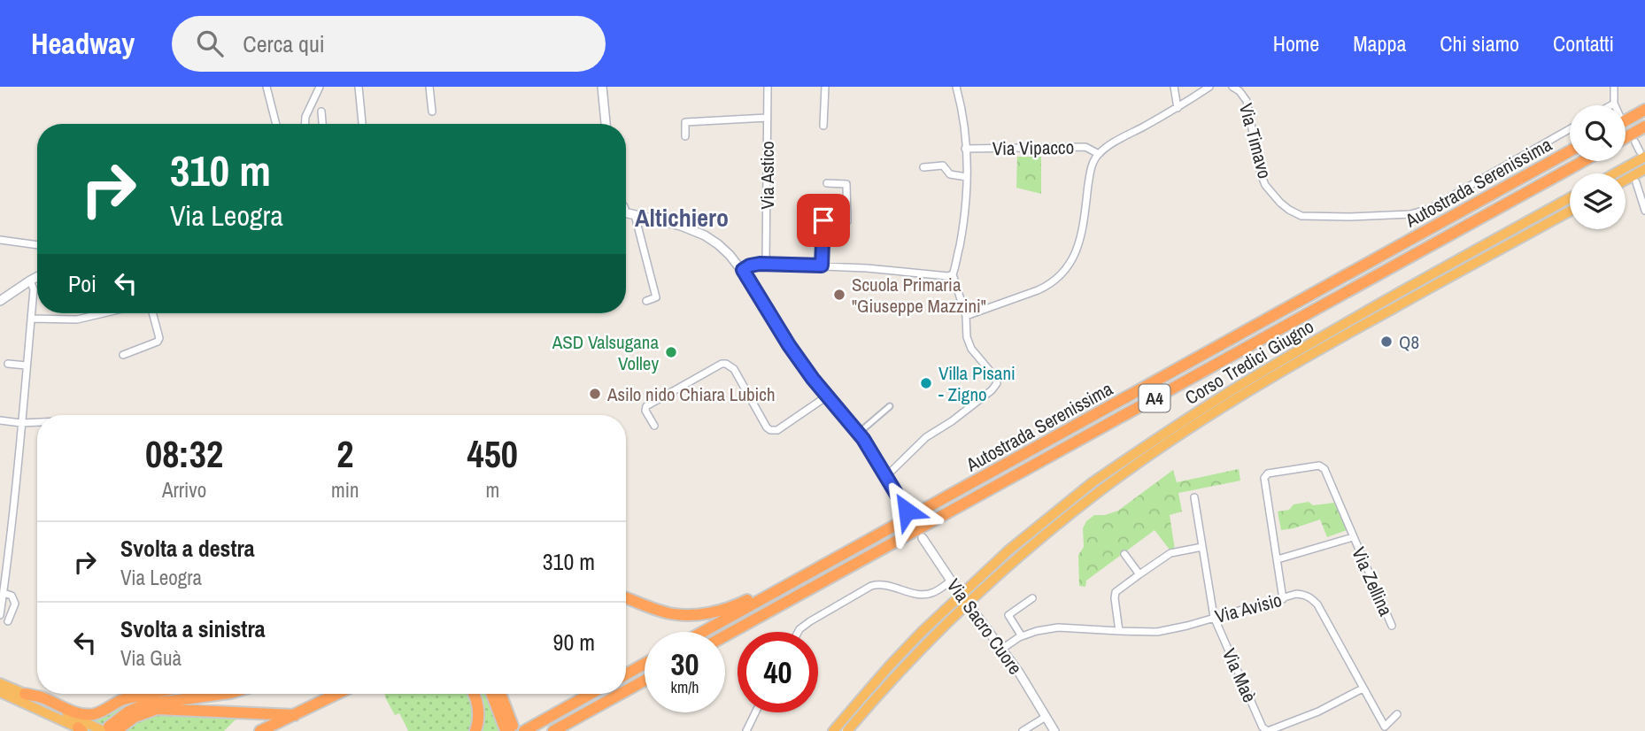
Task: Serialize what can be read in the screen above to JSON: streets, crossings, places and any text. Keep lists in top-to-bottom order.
{
  "streets": {
    "highway": ["Autostrada Serenissima", "Corso Tredici Giugno", "A4"],
    "street": [
      "Via Timavo",
      "Via Vipacco",
      "Via Astico",
      "Via Zellina",
      "Via Avisio",
      "Via Sacro Cuore",
      "Via Maè"
    ]
  },
  "crossings": [
    ["Via Zellina", "Via Avisio"],
    ["Via Avisio", "Via Sacro Cuore"],
    ["Via Avisio", "Via Maè"]
  ],
  "districts": ["Altichiero"],
  "places": [
    "Scuola Primaria \"Giuseppe Mazzini\"",
    "Q8",
    "ASD Valsugana Volley",
    "Villa Pisani - Zigno",
    "Asilo nido Chiara Lubich"
  ],
  "page": {
    "header": "Headway",
    "search": "Cerca qui",
    "nav": [
      "Home",
      "Mappa",
      "Chi siamo",
      "Contatti"
    ],
    "turn": ["310 m", "Via Leogra"],
    "then": "Poi",
    "eta": [
      "08:32",
      "Arrivo",
      "2",
      "min",
      "450",
      "m"
    ],
    "list": [
      {
        "name": "Svolta a destra",
        "note": "Via Leogra",
        "value": "310 m"
      },
      {
        "name": "Svolta a sinistra",
        "note": "Via Guà",
        "value": "90 m"
      }
    ],
    "speed": "30 km/h",
    "limit": "40"
  }
}
